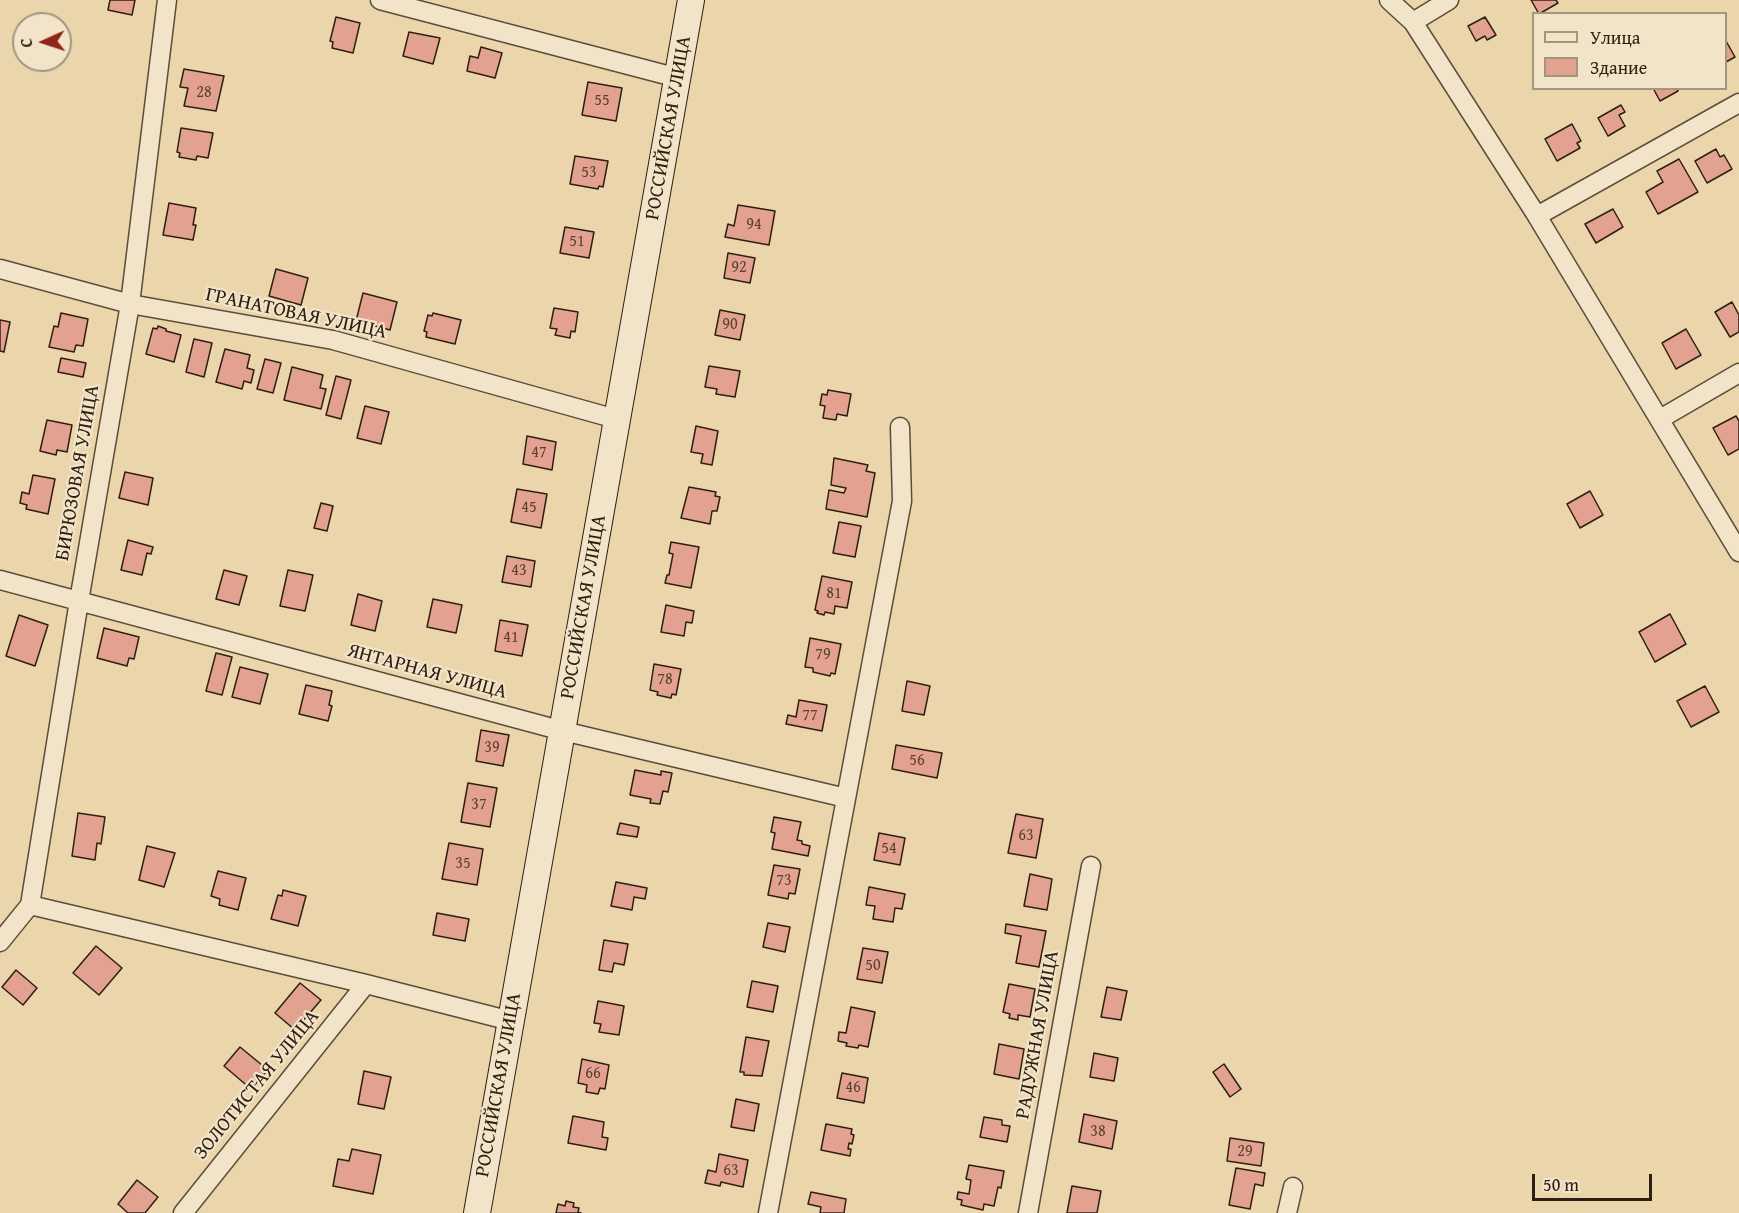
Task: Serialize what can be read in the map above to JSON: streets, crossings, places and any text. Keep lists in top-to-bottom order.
{
  "streets": {
    "main road": ["РОССИЙСКАЯ УЛИЦА"],
    "street": [
      "ГРАНАТОВАЯ УЛИЦА",
      "БИРЮЗОВАЯ УЛИЦА",
      "ЯНТАРНАЯ УЛИЦА",
      "РАДУЖНАЯ УЛИЦА",
      "ЗОЛОТИСТАЯ УЛИЦА"
    ]
  },
  "crossings": [
    ["РОССИЙСКАЯ УЛИЦА", "ГРАНАТОВАЯ УЛИЦА"],
    ["РОССИЙСКАЯ УЛИЦА", "ЯНТАРНАЯ УЛИЦА"],
    ["ГРАНАТОВАЯ УЛИЦА", "БИРЮЗОВАЯ УЛИЦА"],
    ["БИРЮЗОВАЯ УЛИЦА", "ЯНТАРНАЯ УЛИЦА"]
  ],
  "house_numbers": [
    "28",
    "55",
    "53",
    "94",
    "51",
    "92",
    "90",
    "47",
    "45",
    "43",
    "81",
    "41",
    "79",
    "78",
    "77",
    "39",
    "56",
    "37",
    "63",
    "54",
    "35",
    "73",
    "50",
    "66",
    "46",
    "38",
    "29",
    "63"
  ],
  "legend": ["Улица", "Здание"],
  "scale_bar": "50 m",
  "north": "left"
}
